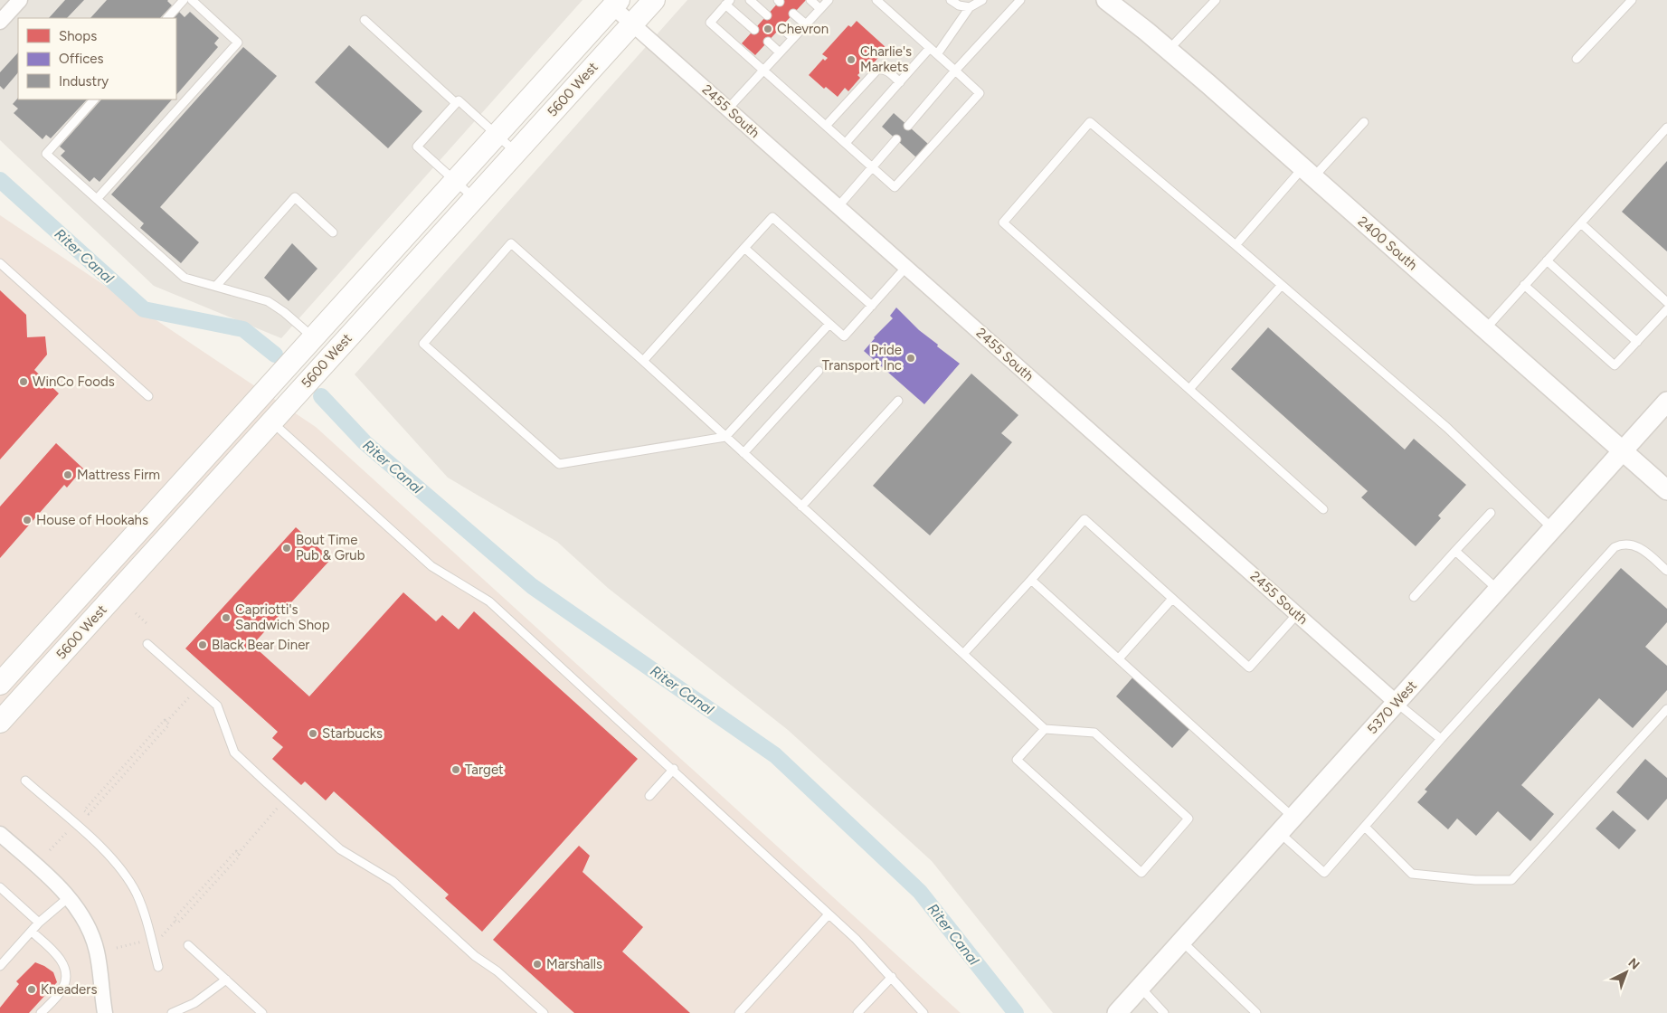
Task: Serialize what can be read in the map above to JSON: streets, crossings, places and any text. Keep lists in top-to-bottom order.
{
  "streets": {
    "main road": ["5600 West"],
    "street": ["2455 South", "2400 South", "5370 West"]
  },
  "crossings": [
    ["5600 West", "2455 South"],
    ["2455 South", "5370 West"],
    ["2400 South", "5370 West"]
  ],
  "water": ["Riter Canal"],
  "places": [
    "Chevron",
    "Charlie's Markets",
    "Pride Transport Inc",
    "WinCo Foods",
    "Mattress Firm",
    "House of Hookahs",
    "Bout Time Pub & Grub",
    "Capriotti's Sandwich Shop",
    "Black Bear Diner",
    "Starbucks",
    "Target",
    "Marshalls",
    "Kneaders"
  ],
  "legend": ["Shops", "Offices", "Industry"],
  "north": "top right"
}
